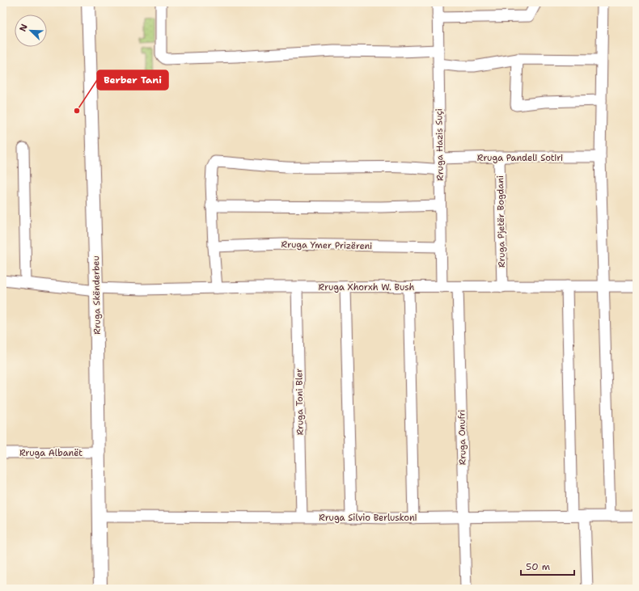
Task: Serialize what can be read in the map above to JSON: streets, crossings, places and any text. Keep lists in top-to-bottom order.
{
  "streets": {
    "main road": ["Rruga Skënderbeu"],
    "street": [
      "Rruga Hazis Suçi",
      "Rruga Pandeli Sotiri",
      "Rruga Pjetër Bogdani",
      "Rruga Ymer Prizëreni",
      "Rruga Xhorxh W. Bush",
      "Rruga Toni Bler",
      "Rruga Onufri",
      "Rruga Albanët",
      "Rruga Silvio Berluskoni"
    ]
  },
  "crossings": [
    ["Rruga Hazis Suçi", "Rruga Pandeli Sotiri"],
    ["Rruga Hazis Suçi", "Rruga Ymer Prizëreni"],
    ["Rruga Hazis Suçi", "Rruga Xhorxh W. Bush"],
    ["Rruga Pandeli Sotiri", "Rruga Pjetër Bogdani"],
    ["Rruga Pjetër Bogdani", "Rruga Xhorxh W. Bush"],
    ["Rruga Xhorxh W. Bush", "Rruga Skënderbeu"],
    ["Rruga Xhorxh W. Bush", "Rruga Toni Bler"],
    ["Rruga Xhorxh W. Bush", "Rruga Onufri"],
    ["Rruga Skënderbeu", "Rruga Albanët"],
    ["Rruga Skënderbeu", "Rruga Silvio Berluskoni"],
    ["Rruga Toni Bler", "Rruga Silvio Berluskoni"],
    ["Rruga Onufri", "Rruga Silvio Berluskoni"]
  ],
  "places": ["Berber Tani"],
  "scale_bar": "50 m",
  "north": "top left"
}
